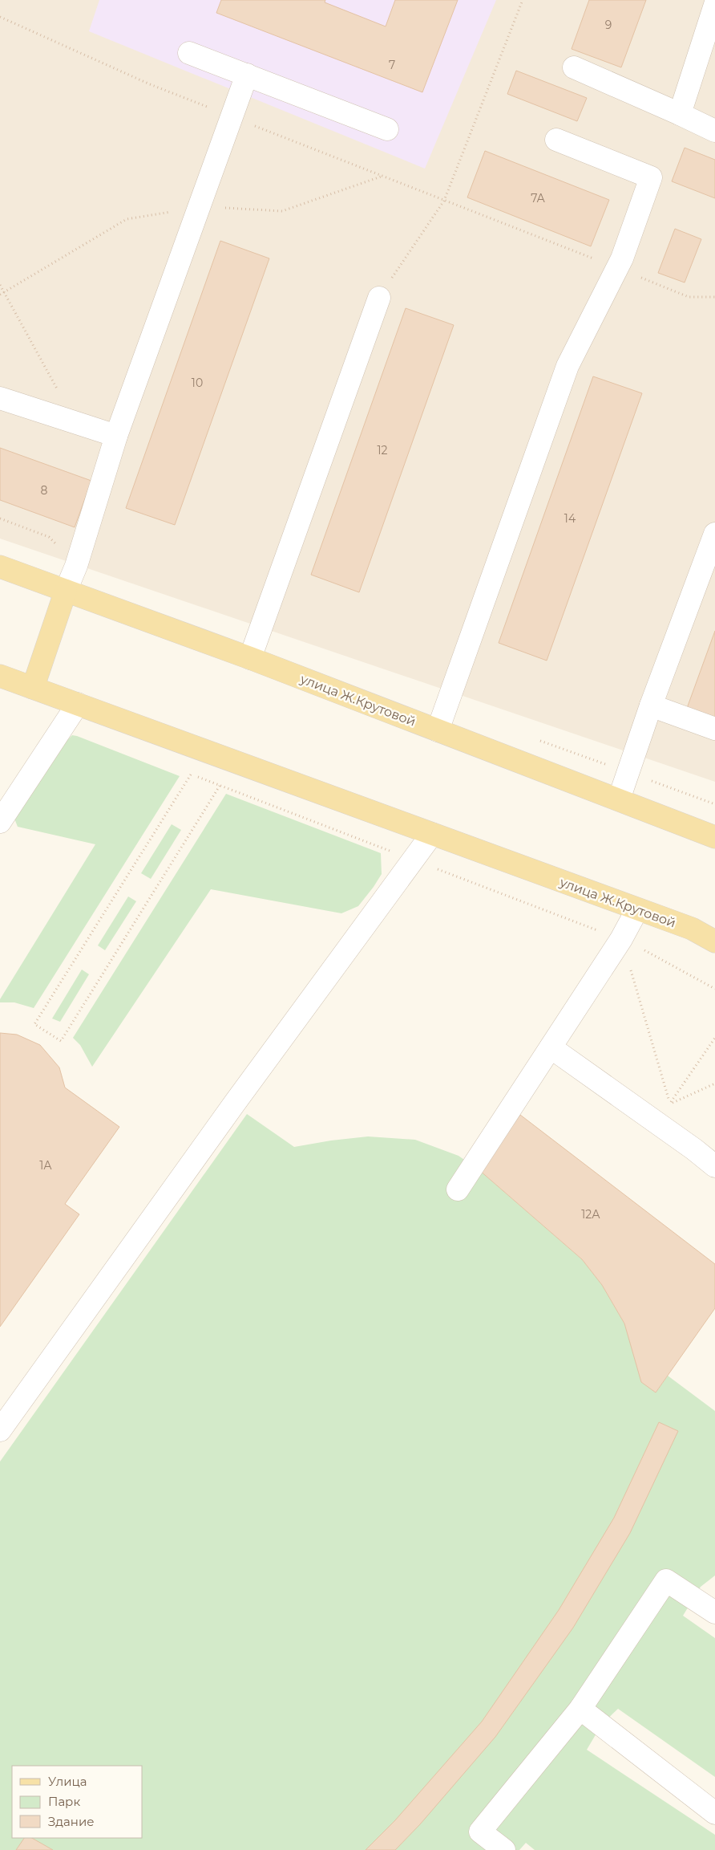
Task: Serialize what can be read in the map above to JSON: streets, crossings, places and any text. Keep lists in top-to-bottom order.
{
  "streets": {
    "main road": ["улица Ж.Крутовой"]
  },
  "house_numbers": [
    "9",
    "7",
    "7А",
    "10",
    "12",
    "8",
    "14",
    "1А",
    "12А"
  ],
  "legend": ["Улица", "Парк", "Здание"]
}
